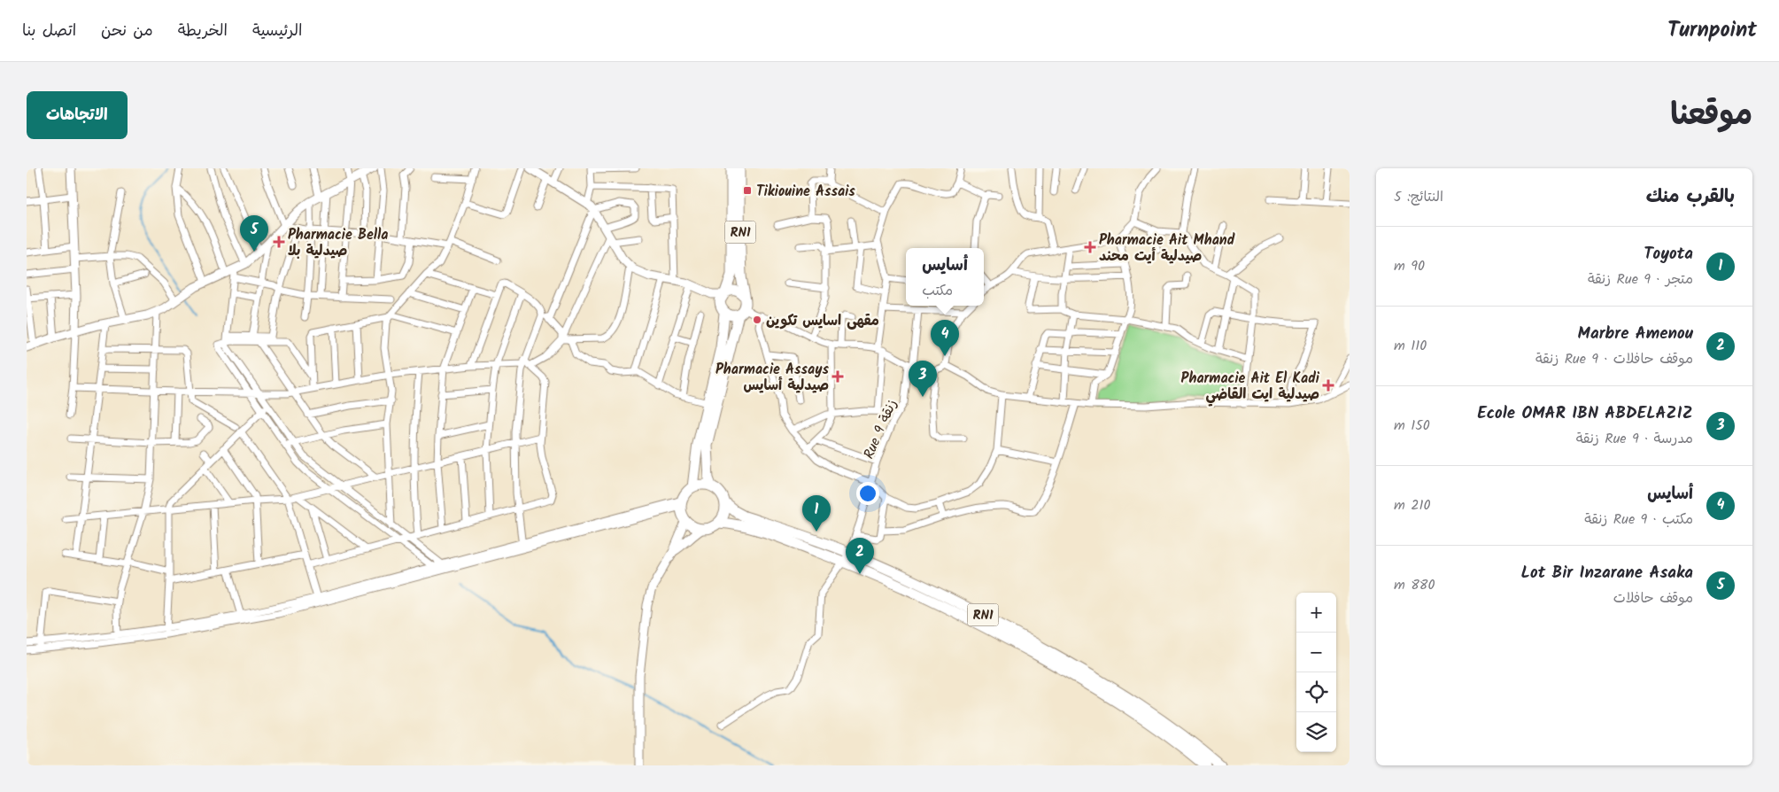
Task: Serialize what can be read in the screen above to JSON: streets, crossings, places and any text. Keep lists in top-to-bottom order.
{
  "streets": {
    "highway": ["RN1"],
    "street": ["Rue 9 زنقة"]
  },
  "crossings": [
    ["RN1", "Rue 9 زنقة"]
  ],
  "places": {
    "transit": ["Tikiouine Assais"],
    "health": [
      "Pharmacie Bella صيدلية بلا",
      "Pharmacie Ait Mhand صيدلية أيت محند",
      "Pharmacie Assays صيدلية أسايس",
      "Pharmacie Ait El Kadi صيدلية ايت القاضي"
    ],
    "other": ["مقهى اسايس تكوين"]
  },
  "page": {
    "header": "Turnpoint",
    "nav": [
      "الرئيسية",
      "الخريطة",
      "من نحن",
      "اتصل بنا"
    ],
    "title": "موقعنا",
    "buttons": "الاتجاهات",
    "heading": ["بالقرب منك", "النتائج: 5"],
    "pins": [
      "5",
      "4",
      "3",
      "1",
      "2"
    ],
    "list": [
      {
        "mark": "1",
        "name": "Toyota",
        "note": "متجر · Rue 9 زنقة",
        "value": "90 m"
      },
      {
        "mark": "2",
        "name": "Marbre Amenou",
        "note": "موقف حافلات · Rue 9 زنقة",
        "value": "110 m"
      },
      {
        "mark": "3",
        "name": "Ecole OMAR IBN ABDELAZIZ",
        "note": "مدرسة · Rue 9 زنقة",
        "value": "150 m"
      },
      {
        "mark": "4",
        "name": "أسايس",
        "note": "مكتب · Rue 9 زنقة",
        "value": "210 m"
      },
      {
        "mark": "5",
        "name": "Lot Bir Inzarane Asaka",
        "note": "موقف حافلات",
        "value": "880 m"
      }
    ],
    "popup": ["أسايس", "مكتب"],
    "map_buttons": ["+", "−"]
  }
}
